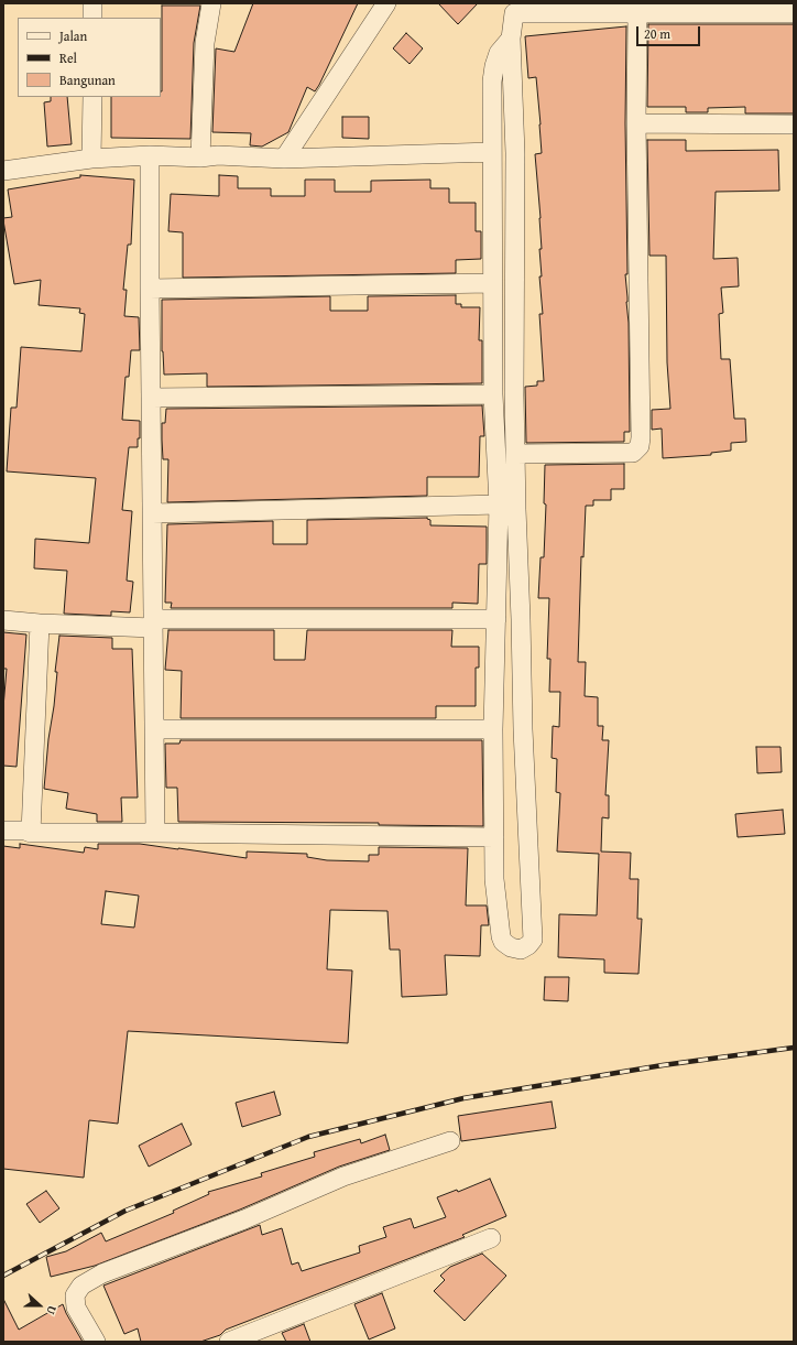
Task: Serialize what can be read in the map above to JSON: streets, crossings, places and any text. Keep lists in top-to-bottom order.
{
  "legend": ["Jalan", "Rel", "Bangunan"],
  "scale_bar": "20 m",
  "north": "right"
}
